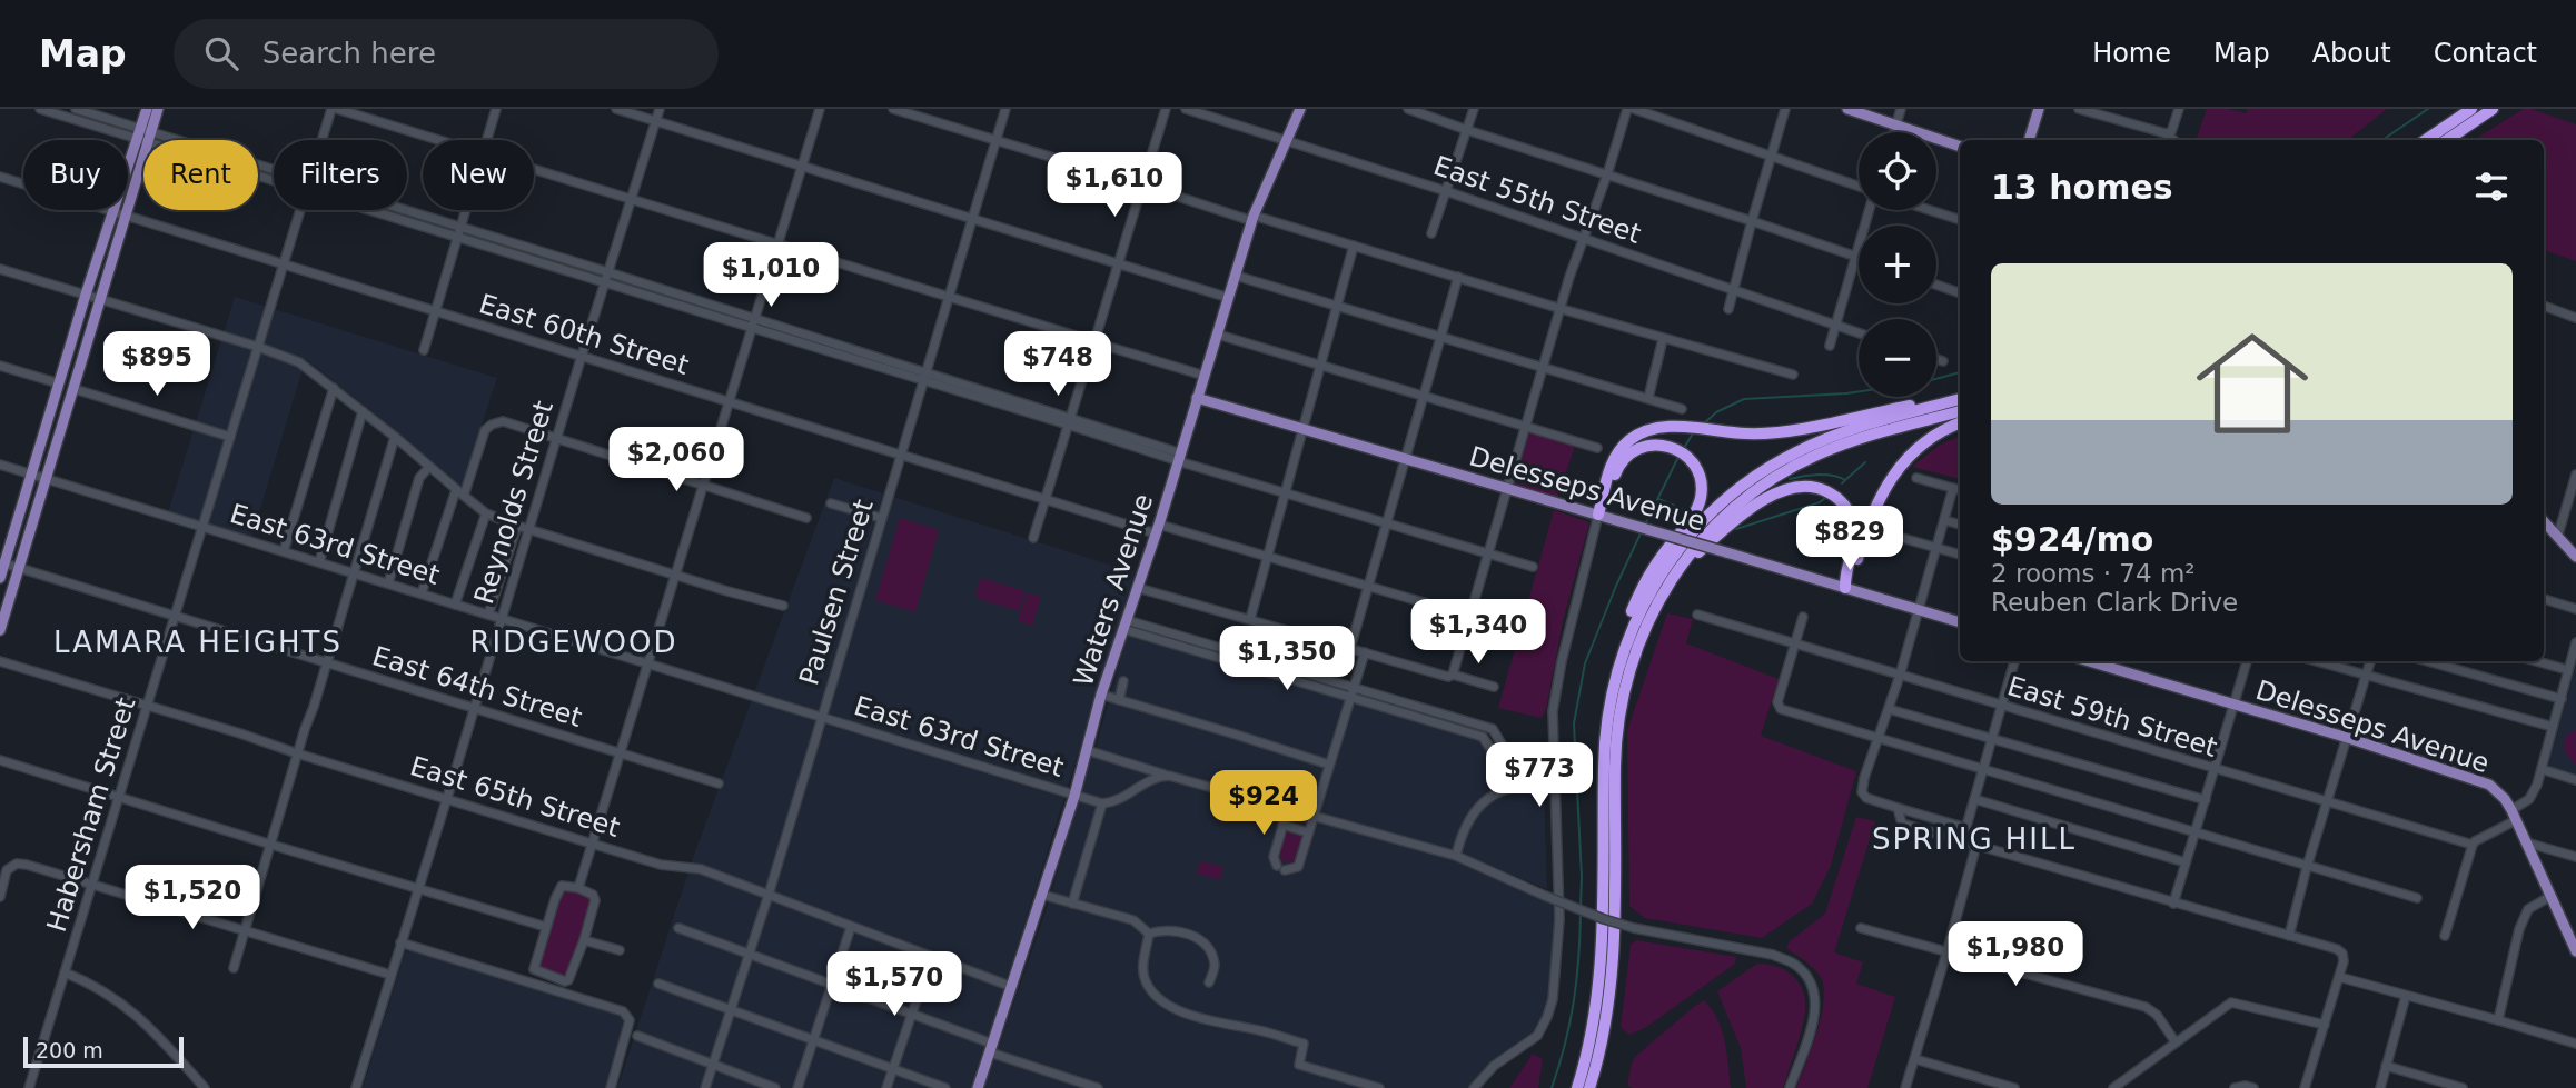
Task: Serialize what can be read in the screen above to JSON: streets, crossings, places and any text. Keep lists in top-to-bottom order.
{
  "streets": {
    "main road": ["Delesseps Avenue", "Waters Avenue"],
    "street": [
      "East 55th Street",
      "East 60th Street",
      "Reynolds Street",
      "East 63rd Street",
      "Paulsen Street",
      "East 64th Street",
      "East 59th Street",
      "East 65th Street",
      "Habersham Street"
    ]
  },
  "crossings": [
    ["East 55th Street", "Waters Avenue"],
    ["East 60th Street", "Reynolds Street"],
    ["East 60th Street", "Waters Avenue"],
    ["East 60th Street", "Paulsen Street"],
    ["East 60th Street", "Habersham Street"],
    ["Delesseps Avenue", "Waters Avenue"],
    ["Reynolds Street", "East 63rd Street"],
    ["Reynolds Street", "East 64th Street"],
    ["Reynolds Street", "East 65th Street"],
    ["East 63rd Street", "Waters Avenue"],
    ["East 63rd Street", "Paulsen Street"],
    ["East 63rd Street", "Habersham Street"],
    ["Waters Avenue", "East 65th Street"],
    ["Paulsen Street", "East 65th Street"],
    ["East 64th Street", "Habersham Street"],
    ["East 65th Street", "Habersham Street"]
  ],
  "districts": ["LAMARA HEIGHTS", "RIDGEWOOD", "SPRING HILL"],
  "scale_bar": "200 m",
  "page": {
    "header": "Map",
    "search": "Search here",
    "nav": [
      "Home",
      "Map",
      "About",
      "Contact"
    ],
    "map_buttons": ["+", "−"],
    "chip": [
      "Buy",
      "Rent",
      "Filters",
      "New"
    ],
    "heading": "13 homes",
    "price": [
      "$1,610",
      "$1,010",
      "$895",
      "$748",
      "$2,060",
      "$829",
      "$1,340",
      "$1,350",
      "$773",
      "$924",
      "$1,520",
      "$1,980",
      "$1,570"
    ],
    "list": [
      {
        "name": "$924/mo",
        "note": "2 rooms · 74 m² · Reuben Clark Drive"
      }
    ],
    "scale": "200 m"
  }
}
